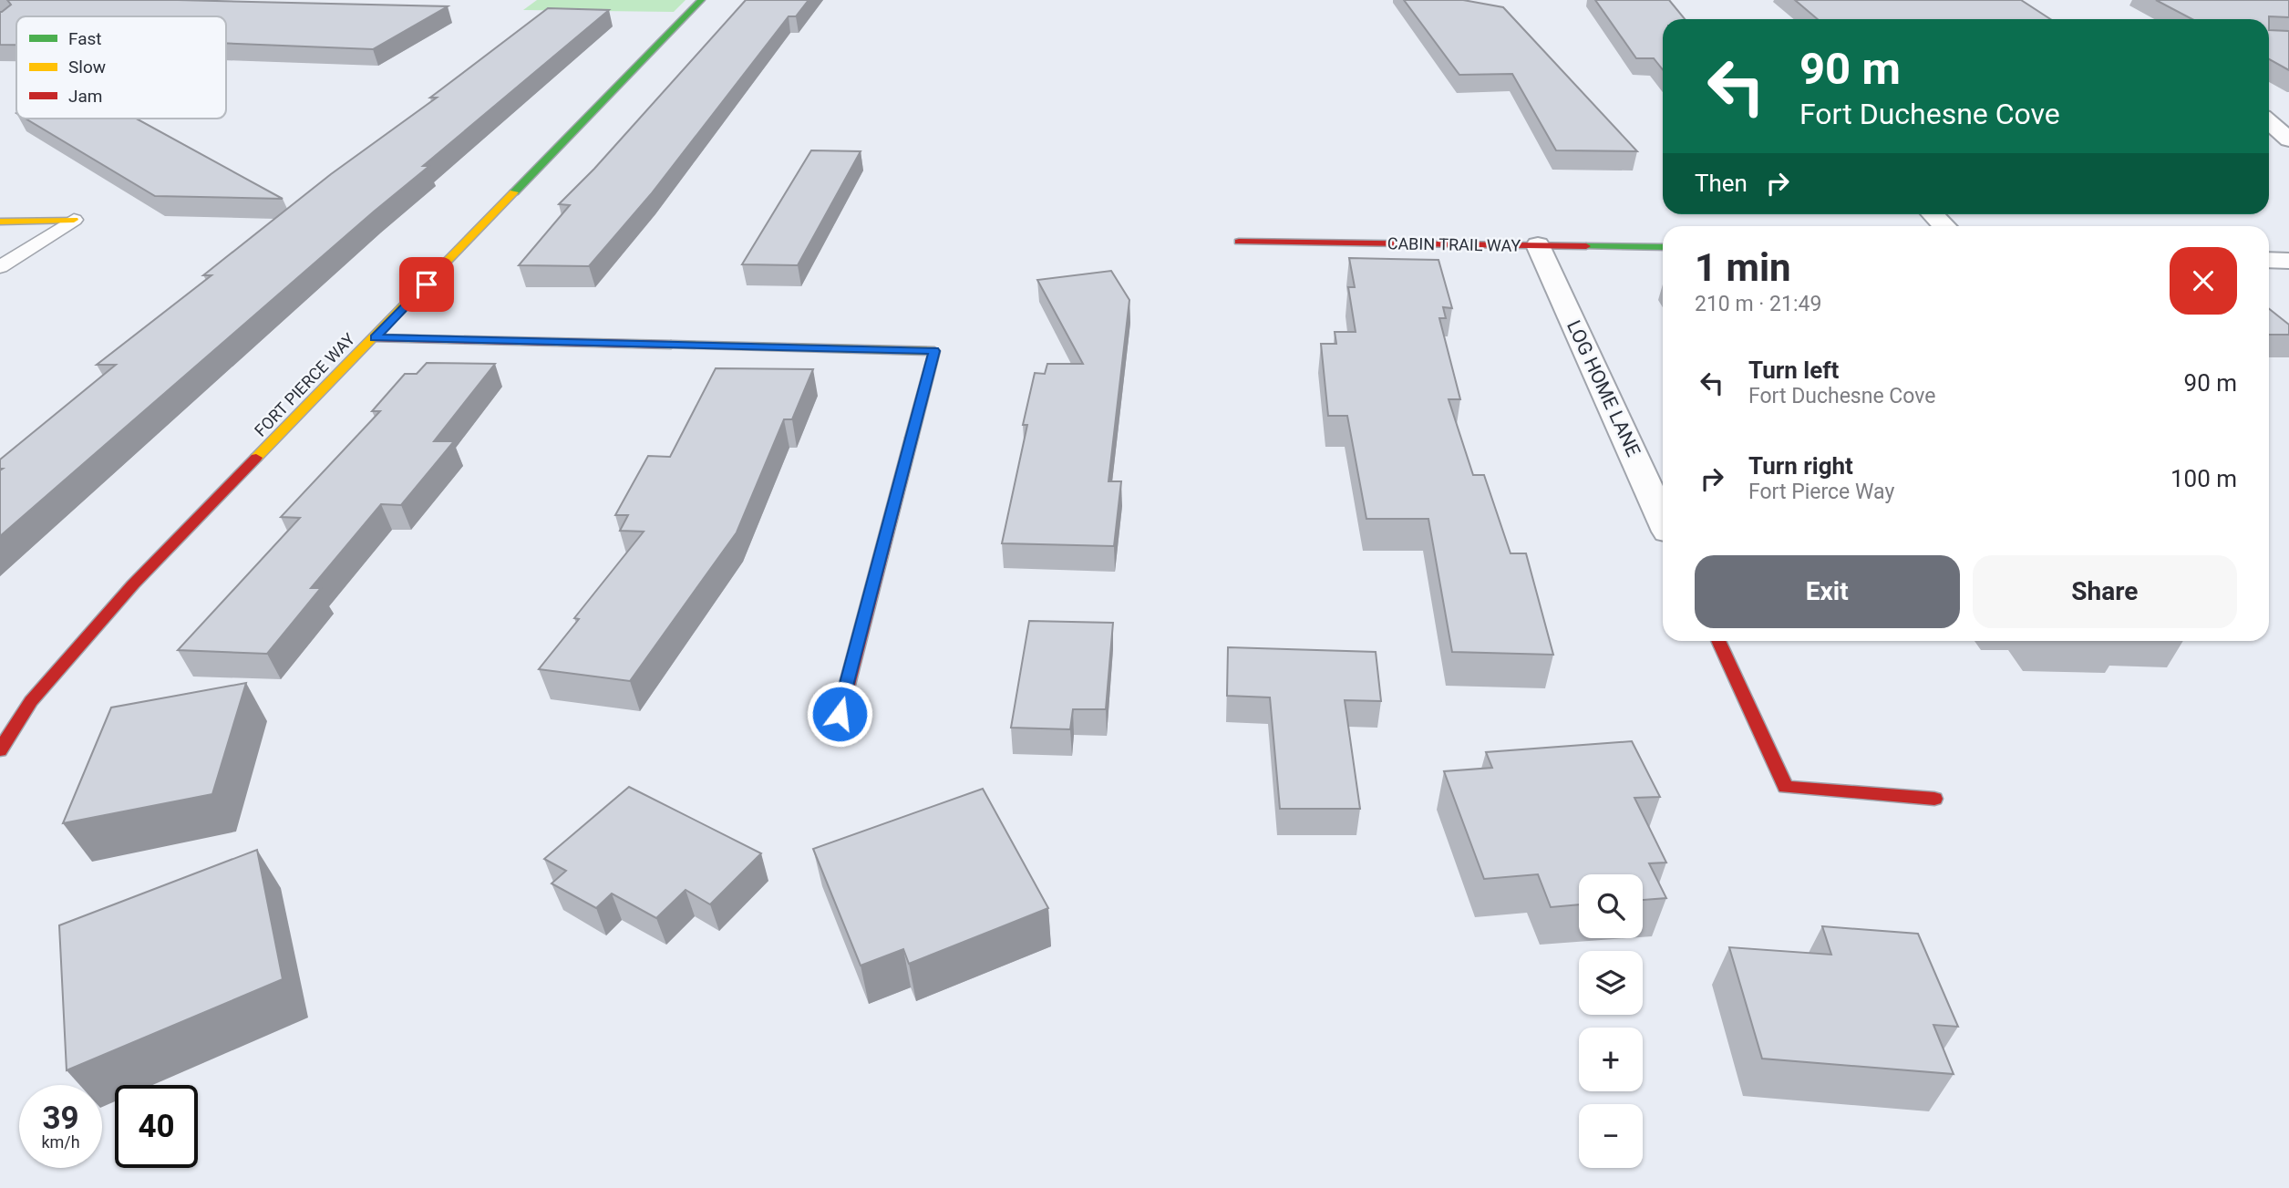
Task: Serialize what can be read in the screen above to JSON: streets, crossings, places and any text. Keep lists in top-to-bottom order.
{
  "streets": {
    "street": ["CABIN TRAIL WAY", "FORT PIERCE WAY", "LOG HOME LANE"]
  },
  "crossings": [
    ["CABIN TRAIL WAY", "LOG HOME LANE"]
  ],
  "legend": ["Fast", "Slow", "Jam"],
  "page": {
    "turn": ["90 m", "Fort Duchesne Cove"],
    "then": "Then",
    "heading": ["1 min", "210 m · 21:49"],
    "list": [
      {
        "name": "Turn left",
        "note": "Fort Duchesne Cove",
        "value": "90 m"
      },
      {
        "name": "Turn right",
        "note": "Fort Pierce Way",
        "value": "100 m"
      }
    ],
    "buttons": ["Exit", "Share"],
    "map_buttons": ["+", "−"],
    "speed": "39 km/h",
    "limit": "40"
  }
}
